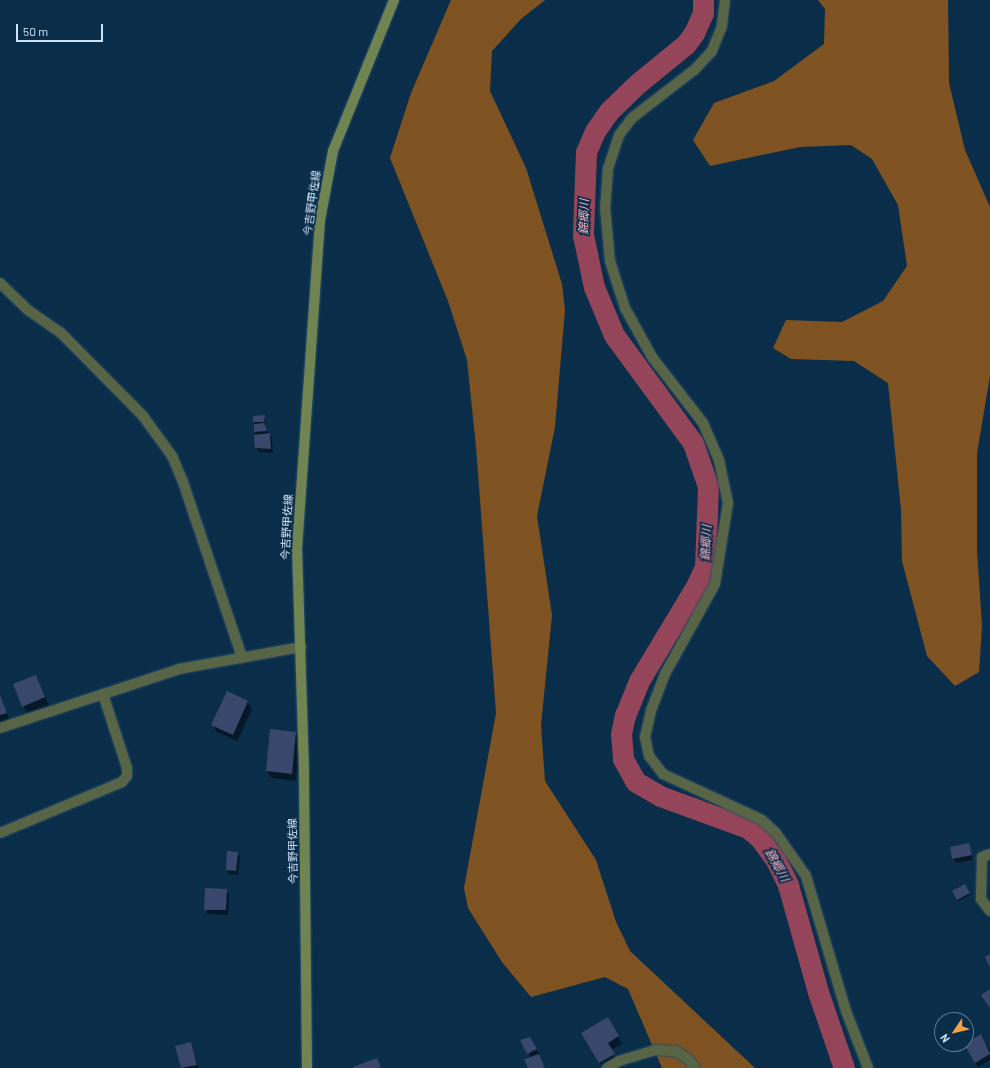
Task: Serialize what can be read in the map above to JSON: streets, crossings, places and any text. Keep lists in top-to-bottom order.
{
  "streets": {
    "main road": ["今吉野甲佐線"]
  },
  "water": ["錦郷川"],
  "scale_bar": "50 m",
  "north": "bottom left"
}
